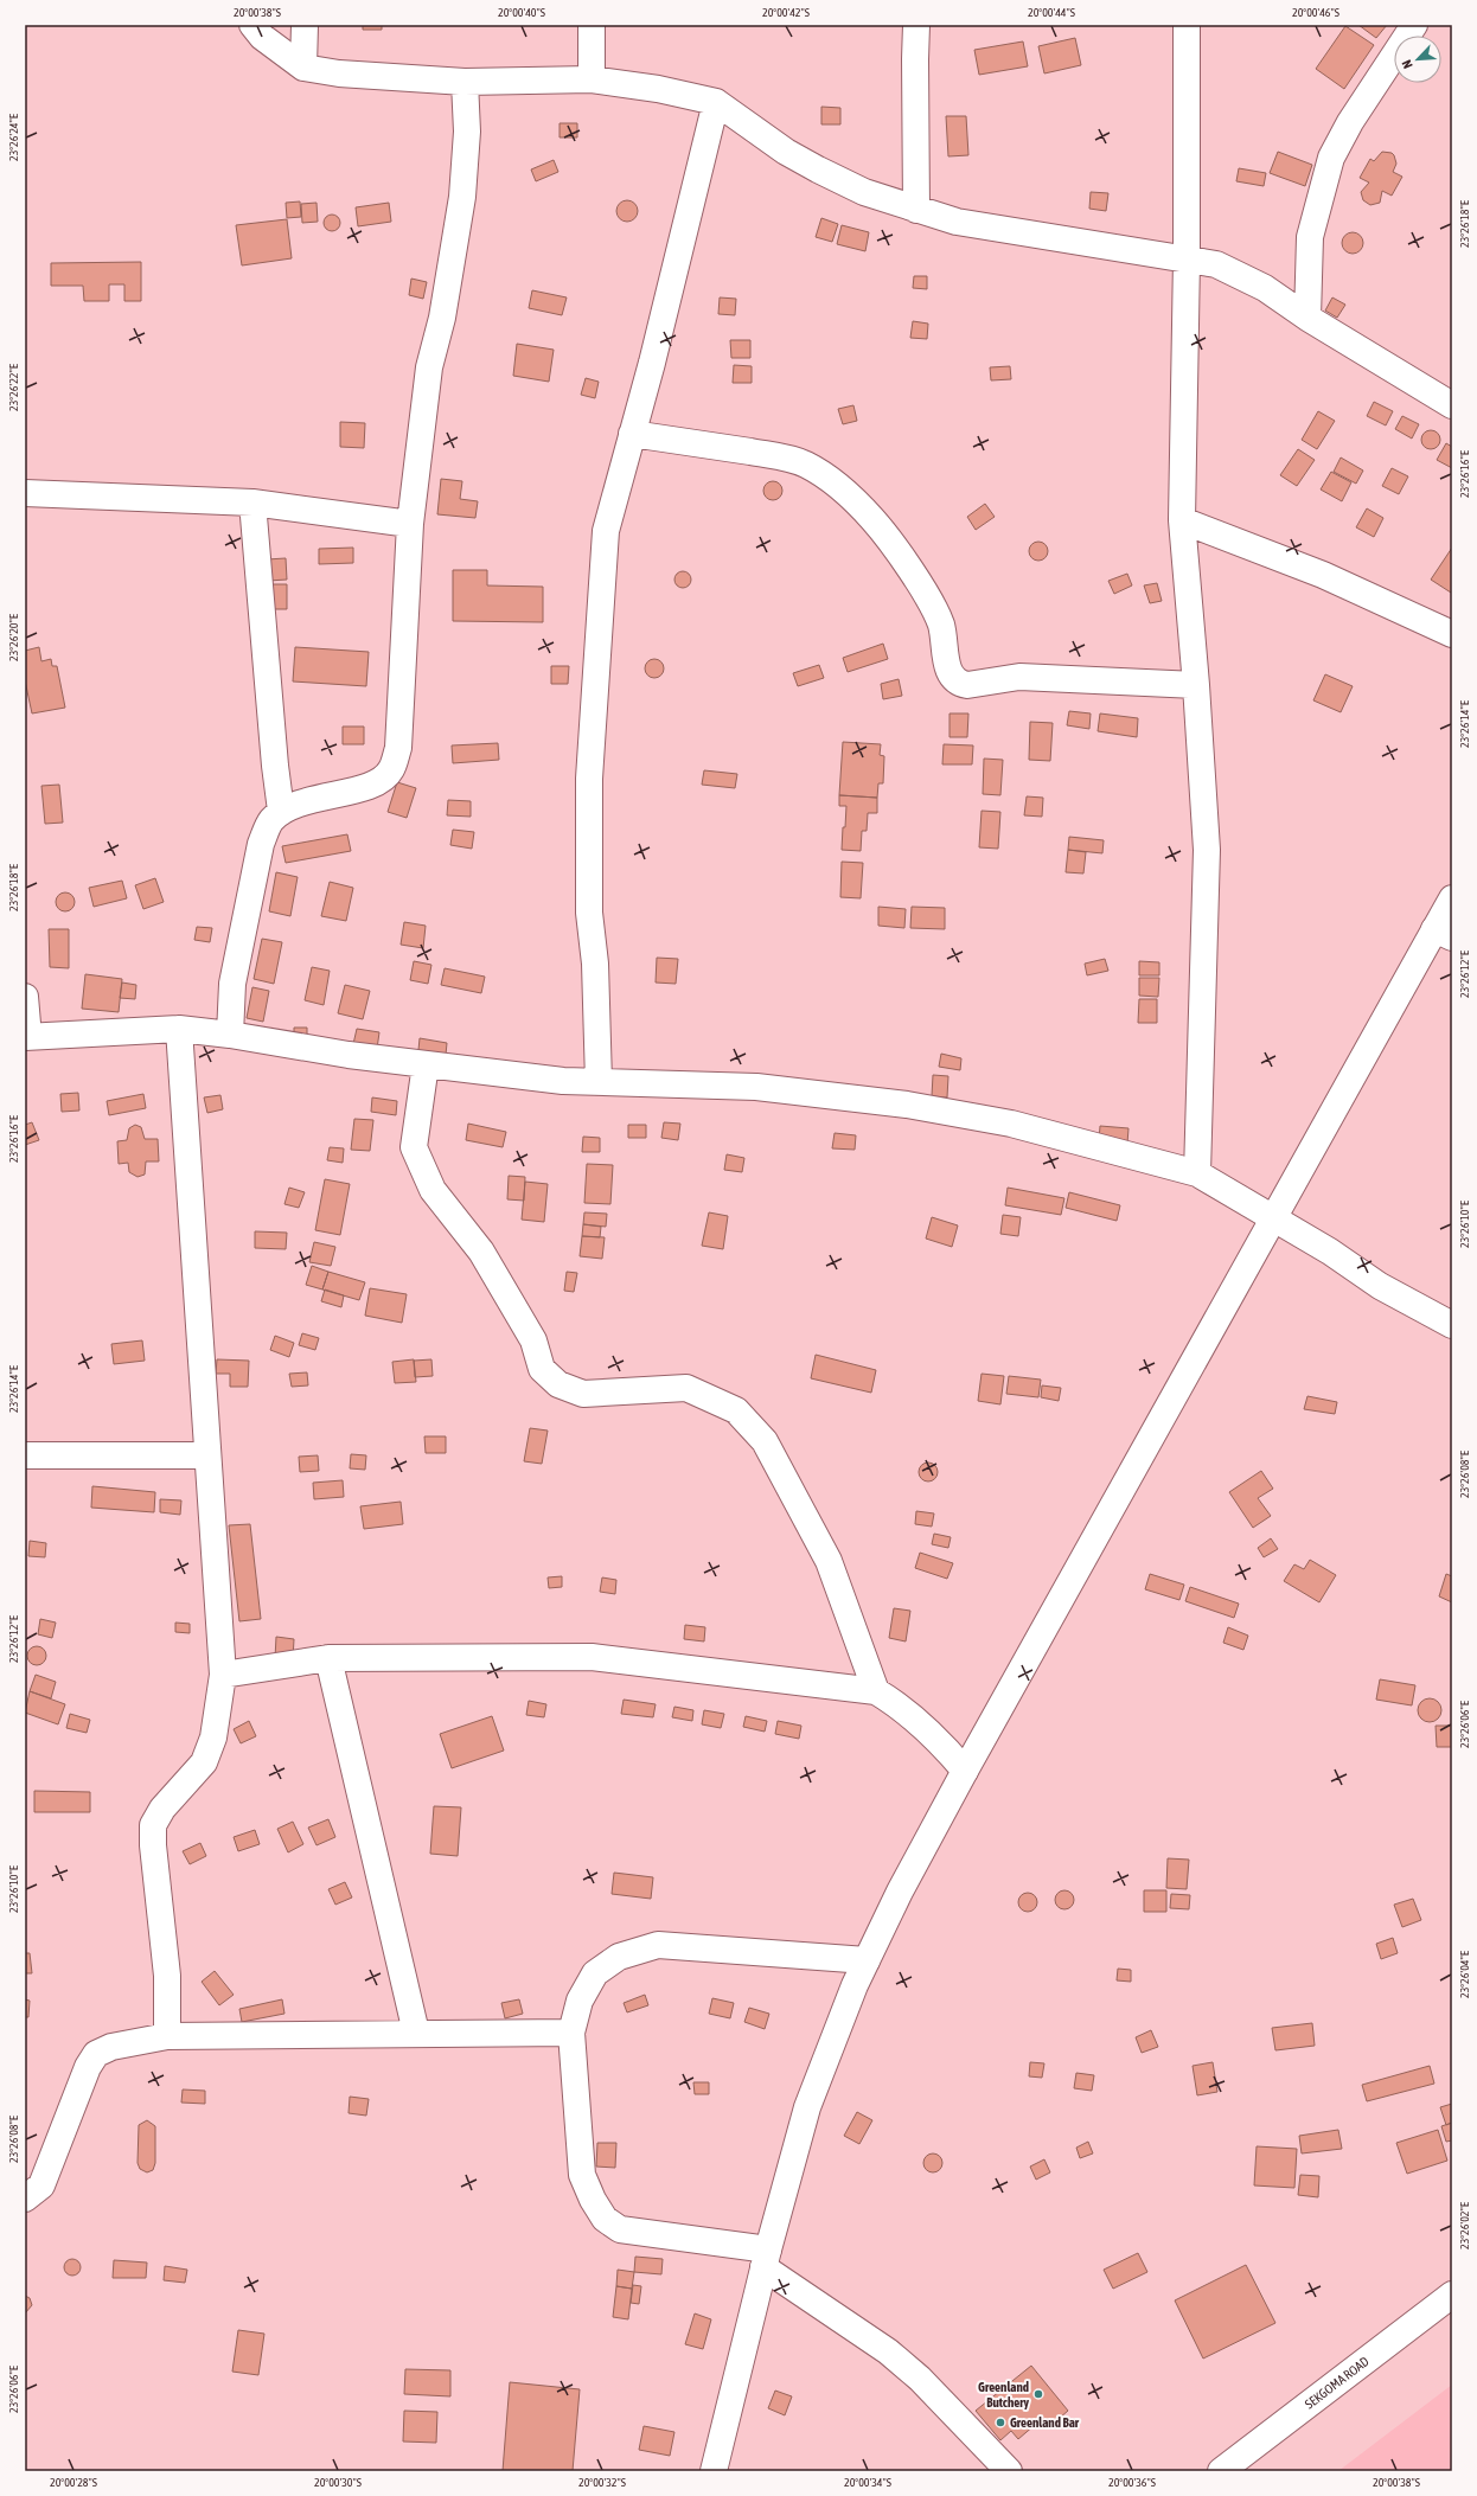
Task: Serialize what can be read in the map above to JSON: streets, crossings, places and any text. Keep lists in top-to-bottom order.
{
  "streets": {
    "main road": ["SEKGOMA ROAD"]
  },
  "places": ["Greenland Butchery", "Greenland Bar"],
  "north": "bottom left",
  "coordinates": [
    "20°00'38\"S",
    "20°00'40\"S",
    "20°00'42\"S",
    "20°00'44\"S",
    "20°00'46\"S",
    "23°26'24\"E",
    "23°26'18\"E",
    "23°26'22\"E",
    "23°26'16\"E",
    "23°26'20\"E",
    "23°26'14\"E",
    "23°26'12\"E",
    "23°26'10\"E",
    "23°26'08\"E",
    "23°26'06\"E",
    "23°26'04\"E",
    "23°26'02\"E",
    "20°00'28\"S",
    "20°00'30\"S",
    "20°00'32\"S",
    "20°00'34\"S",
    "20°00'36\"S"
  ]
}
